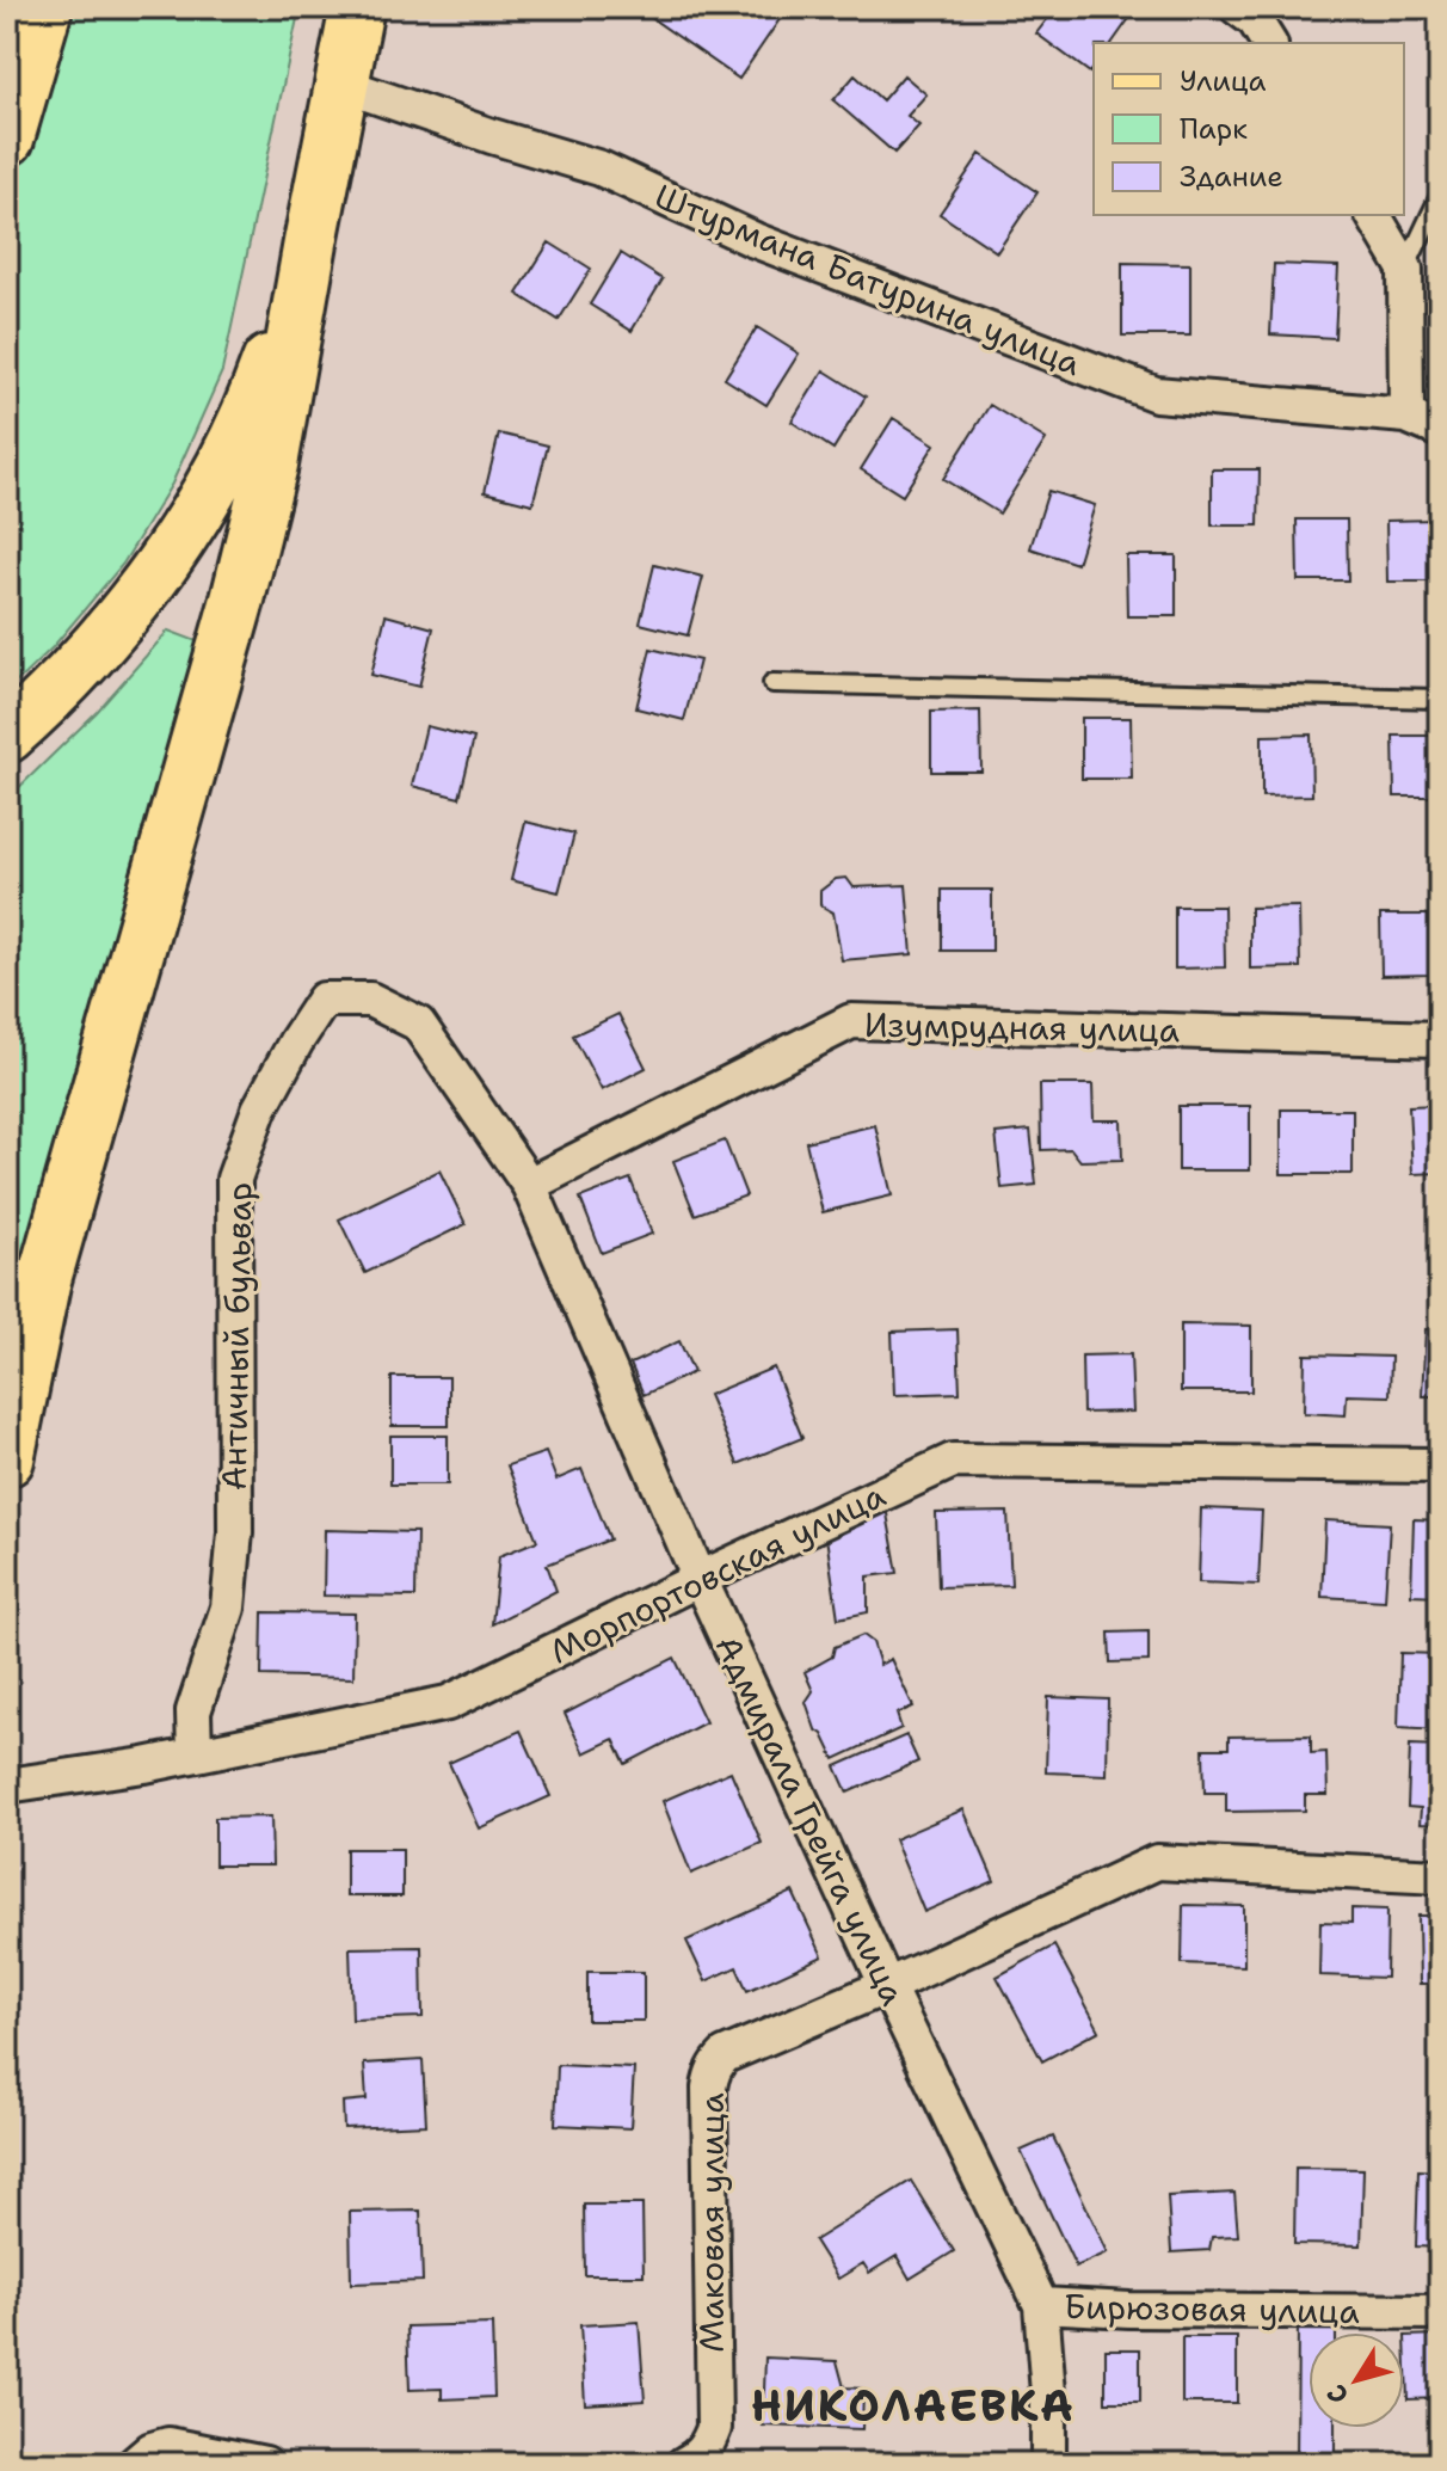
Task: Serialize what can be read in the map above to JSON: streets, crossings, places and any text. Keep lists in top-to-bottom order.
{
  "streets": {
    "street": [
      "Штурмана Батурина улица",
      "Изумрудная улица",
      "Античный бульвар",
      "Морпортовская улица",
      "Адмирала Грейга улица",
      "Маковая улица",
      "Бирюзовая улица"
    ]
  },
  "crossings": [
    ["Изумрудная улица", "Античный бульвар"],
    ["Изумрудная улица", "Адмирала Грейга улица"],
    ["Античный бульвар", "Морпортовская улица"],
    ["Античный бульвар", "Адмирала Грейга улица"],
    ["Морпортовская улица", "Адмирала Грейга улица"],
    ["Адмирала Грейга улица", "Маковая улица"],
    ["Адмирала Грейга улица", "Бирюзовая улица"]
  ],
  "districts": ["НИКОЛАЕВКА"],
  "legend": ["Улица", "Парк", "Здание"],
  "north": "bottom left"
}
